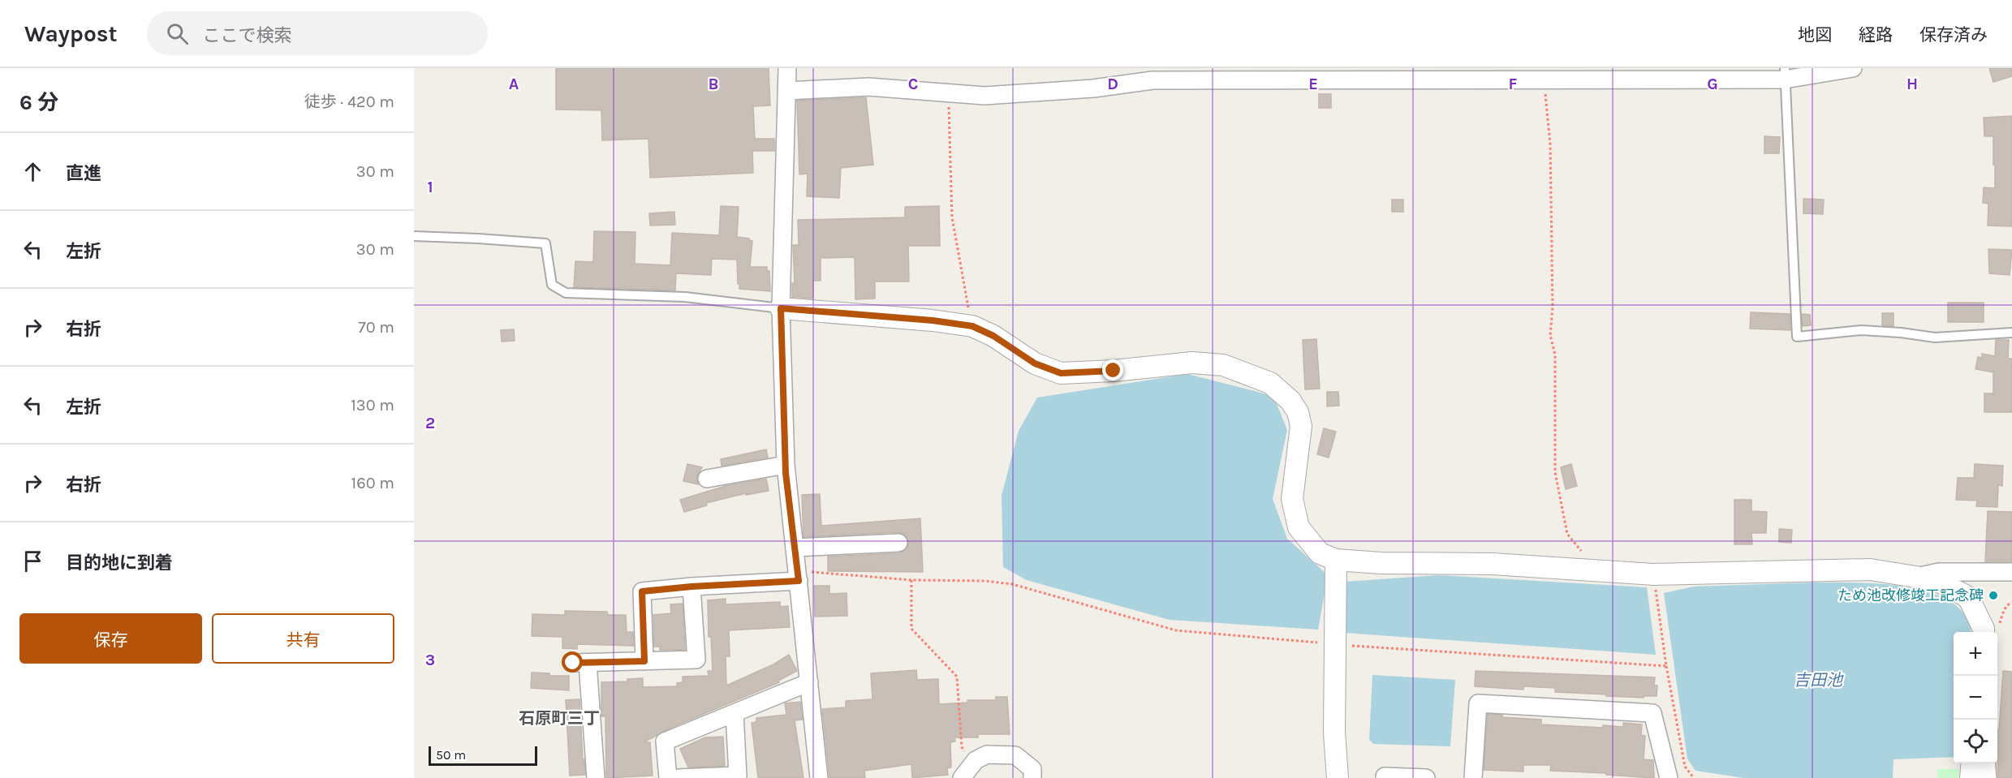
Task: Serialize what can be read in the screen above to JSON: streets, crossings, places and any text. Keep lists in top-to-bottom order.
{
  "districts": ["石原町三丁"],
  "water": ["吉田池"],
  "places": ["ため池改修竣工記念碑"],
  "scale_bar": "50 m",
  "page": {
    "header": "Waypost",
    "search": "ここで検索",
    "nav": ["地図", "経路", "保存済み"],
    "heading": ["6 分", "徒歩 · 420 m"],
    "list": [
      ["直進", "30 m"],
      ["左折", "30 m"],
      ["右折", "70 m"],
      ["左折", "130 m"],
      ["右折", "160 m"],
      "目的地に到着"
    ],
    "buttons": ["保存", "共有"],
    "map_buttons": ["+", "−"],
    "scale": "50 m"
  },
  "grid": {
    "columns": [
      "A",
      "B",
      "C",
      "D",
      "E",
      "F",
      "G",
      "H"
    ],
    "rows": ["1", "2", "3"]
  }
}
